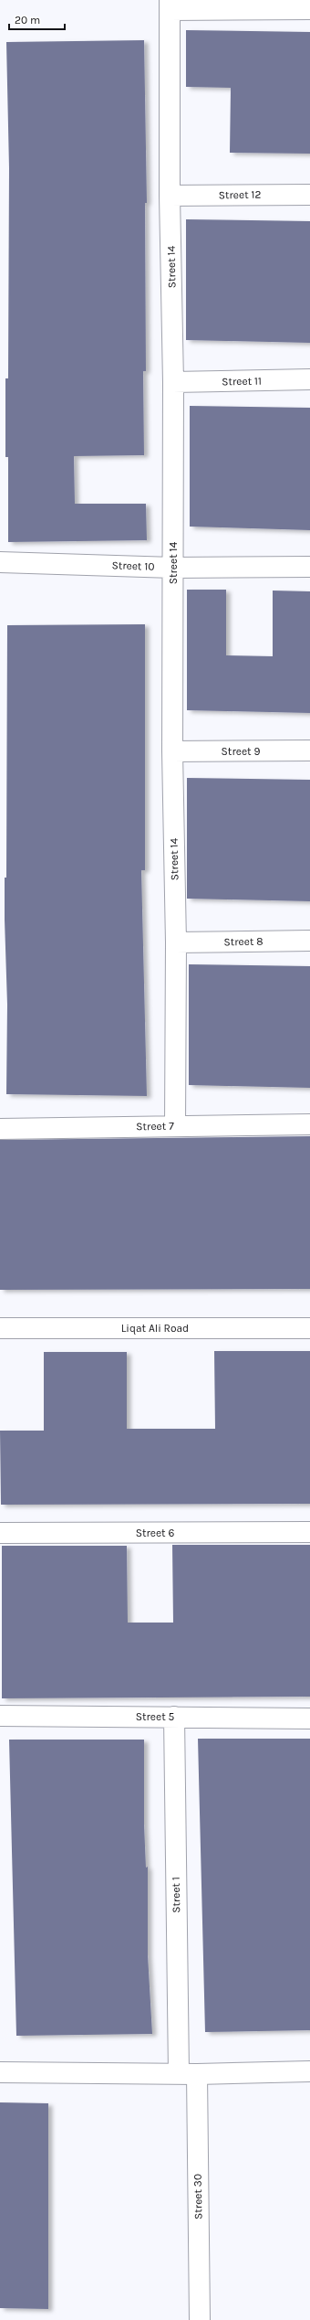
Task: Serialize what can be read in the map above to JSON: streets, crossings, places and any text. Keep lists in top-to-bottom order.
{
  "streets": {
    "street": [
      "Street 12",
      "Street 14",
      "Street 11",
      "Street 10",
      "Street 9",
      "Street 8",
      "Street 7",
      "Liqat Ali Road",
      "Street 6",
      "Street 5",
      "Street 1",
      "Street 30"
    ]
  },
  "crossings": [
    ["Street 12", "Street 14"],
    ["Street 14", "Street 11"],
    ["Street 14", "Street 10"],
    ["Street 14", "Street 9"],
    ["Street 14", "Street 8"],
    ["Street 14", "Street 7"],
    ["Street 5", "Street 1"],
    ["Street 1", "Street 30"]
  ],
  "scale_bar": "20 m"
}
